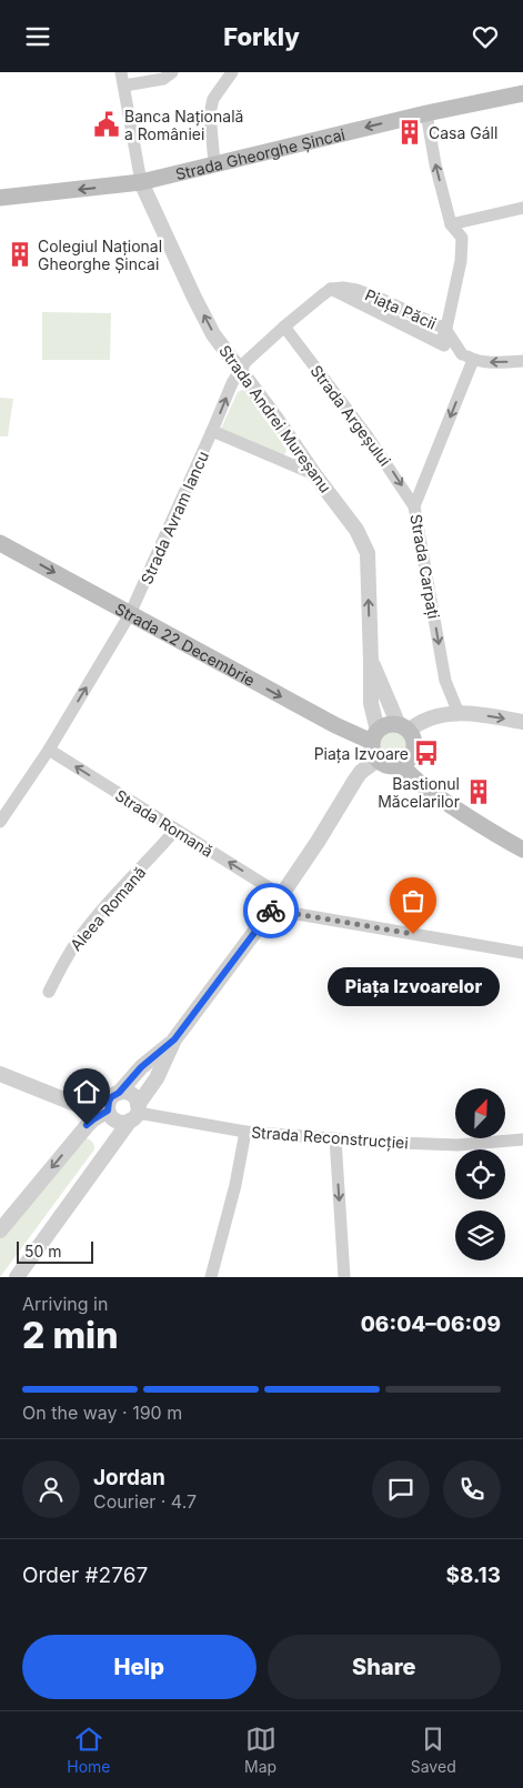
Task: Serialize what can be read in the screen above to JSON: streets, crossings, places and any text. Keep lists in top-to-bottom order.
{
  "streets": {
    "main road": ["Strada Gheorghe Șincai", "Strada 22 Decembrie"],
    "street": [
      "Piața Păcii",
      "Strada Argeșului",
      "Strada Andrei Mureșanu",
      "Strada Avram Iancu",
      "Strada Carpați",
      "Strada Romană",
      "Aleea Romană",
      "Strada Reconstrucției"
    ]
  },
  "crossings": [
    ["Strada Gheorghe Șincai", "Piața Păcii"],
    ["Strada Gheorghe Șincai", "Strada Andrei Mureșanu"],
    ["Piața Păcii", "Strada Avram Iancu"],
    ["Piața Păcii", "Strada Carpați"],
    ["Strada Argeșului", "Strada Avram Iancu"],
    ["Strada Argeșului", "Strada Carpați"],
    ["Strada Andrei Mureșanu", "Strada Avram Iancu"],
    ["Strada Andrei Mureșanu", "Strada 22 Decembrie"],
    ["Strada Avram Iancu", "Strada 22 Decembrie"],
    ["Strada Avram Iancu", "Strada Romană"],
    ["Strada Romană", "Aleea Romană"]
  ],
  "one_way": [
    "Strada Gheorghe Șincai",
    "Strada Argeșului",
    "Strada Andrei Mureșanu",
    "Strada Avram Iancu",
    "Strada Carpați",
    "Strada 22 Decembrie",
    "Strada Romană"
  ],
  "places": {
    "public building": ["Banca Națională a României"],
    "building": ["Casa Gáll", "Colegiul Național Gheorghe Șincai", "Bastionul Măcelarilor"],
    "bus stop": ["Piața Izvoare"],
    "other": ["Piața Izvoarelor"]
  },
  "scale_bar": "50 m",
  "north": "top right",
  "page": {
    "header": "Forkly",
    "bubble": "Piața Izvoarelor",
    "scale": "50 m",
    "heading": ["2 min", "Arriving in", "06:04–06:09"],
    "panel": [
      "Jordan",
      "Courier · 4.7",
      "Order #2767",
      "$8.13"
    ],
    "bar": "On the way · 190 m",
    "buttons": ["Help", "Share"],
    "tabs": ["Home", "Map", "Saved"]
  }
}
